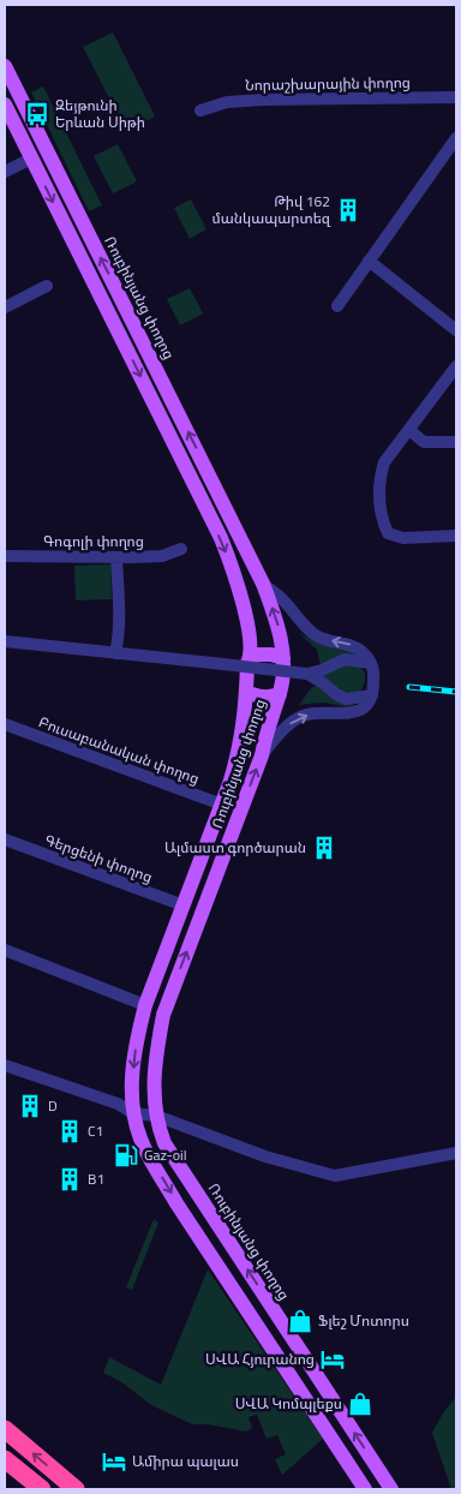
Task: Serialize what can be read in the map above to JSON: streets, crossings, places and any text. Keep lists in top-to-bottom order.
{
  "streets": {
    "main road": ["Ռուբինյանց փողոց"],
    "street": [
      "Նորաշխարային փողոց",
      "Գոգոլի փողոց",
      "Բուսաբանական փողոց",
      "Գերցենի փողոց"
    ]
  },
  "crossings": [
    ["Ռուբինյանց փողոց", "Բուսաբանական փողոց"],
    ["Ռուբինյանց փողոց", "Գերցենի փողոց"]
  ],
  "places": {
    "bus stop": ["Զեյթունի Երևան Սիթի"],
    "building": [
      "Թիվ 162 մանկապարտեզ",
      "Ալմաստ գործարան",
      "D",
      "C1",
      "B1"
    ],
    "fuel station": ["Gaz-oil"],
    "shop": ["Ֆլեշ Մոտորս", "ՍՎԱ Կոմպլեքս"],
    "hotel": ["ՍՎԱ Հյուրանոց", "Ամիրա պալաս"]
  }
}
